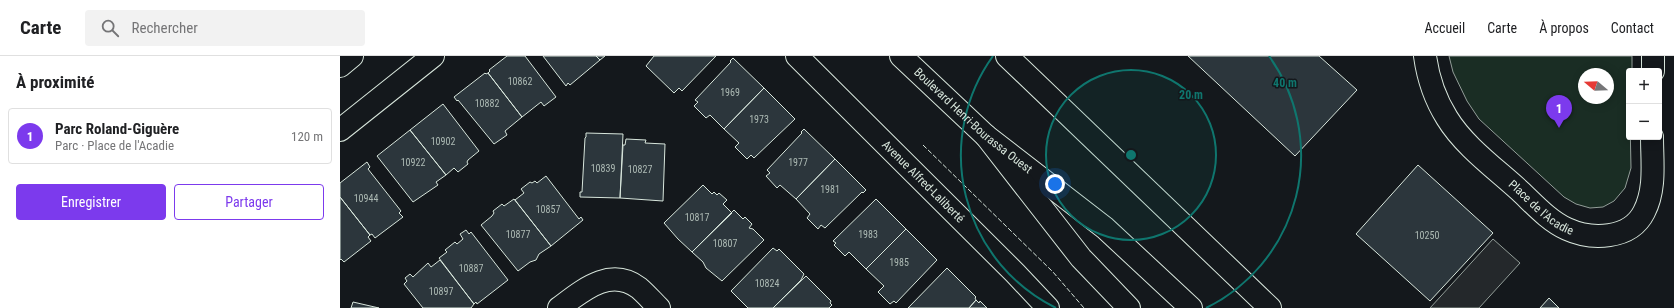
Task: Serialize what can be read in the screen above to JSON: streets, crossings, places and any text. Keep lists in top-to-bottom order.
{
  "streets": {
    "main road": ["Boulevard Henri-Bourassa Ouest", "Avenue Alfred-Laliberté", "Place de l'Acadie"]
  },
  "house_numbers": [
    "10862",
    "1969",
    "10882",
    "1973",
    "10902",
    "10922",
    "1977",
    "10839",
    "10827",
    "1981",
    "10944",
    "10857",
    "10817",
    "10877",
    "1983",
    "10250",
    "10807",
    "1985",
    "10887",
    "10824",
    "10897"
  ],
  "north": "left",
  "page": {
    "header": "Carte",
    "search": "Rechercher",
    "nav": [
      "Accueil",
      "Carte",
      "À propos",
      "Contact"
    ],
    "heading": "À proximité",
    "map_buttons": ["+", "−"],
    "pins": "1",
    "list": [
      {
        "mark": "1",
        "name": "Parc Roland-Giguère",
        "note": "Parc · Place de l'Acadie",
        "value": "120 m"
      }
    ],
    "buttons": ["Enregistrer", "Partager"]
  },
  "rings": ["40 m", "20 m"]
}
